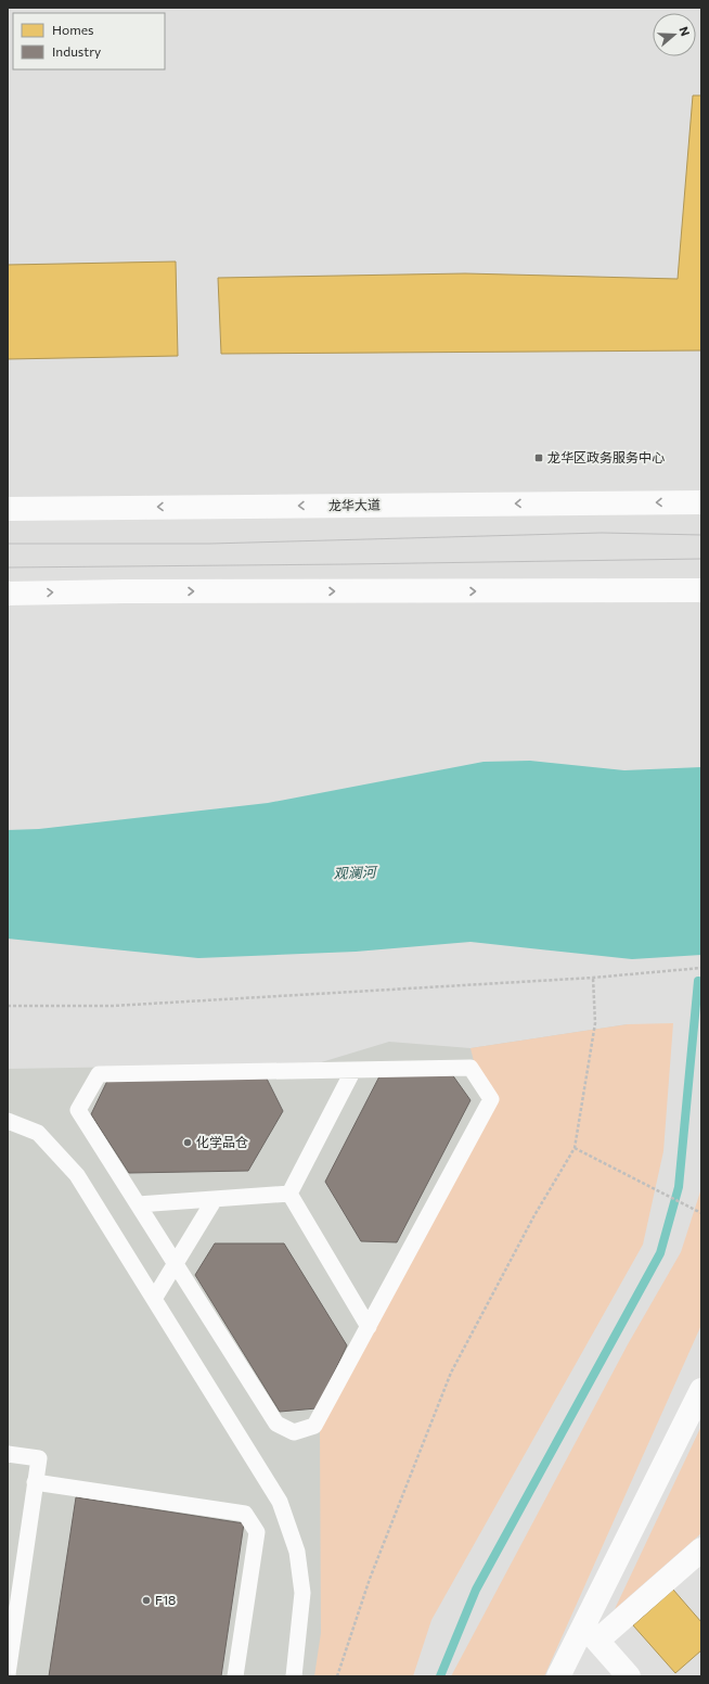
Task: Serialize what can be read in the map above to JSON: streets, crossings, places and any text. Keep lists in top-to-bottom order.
{
  "streets": {
    "main road": ["龙华大道"]
  },
  "water": ["观澜河"],
  "places": {
    "transit": ["龙华区政务服务中心"],
    "other": ["化学品仓", "F18"]
  },
  "legend": ["Homes", "Industry"],
  "north": "right"
}
